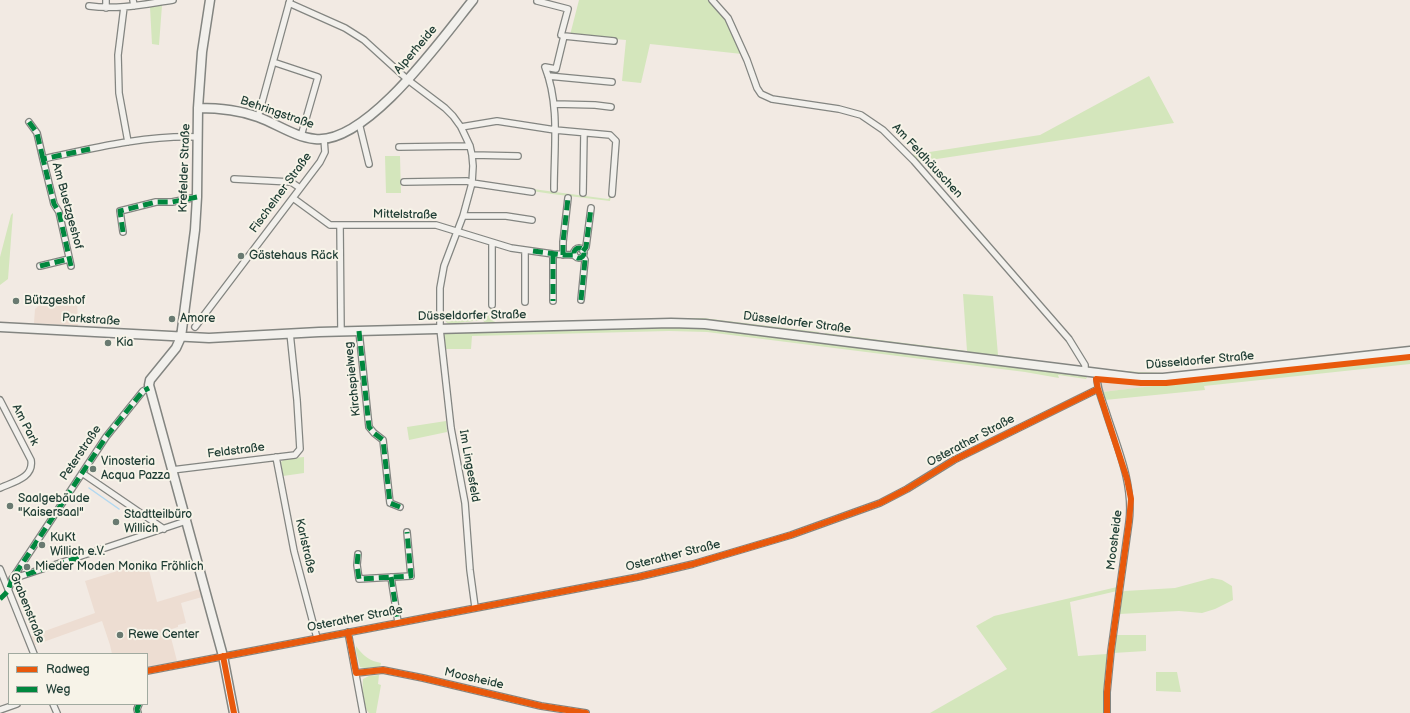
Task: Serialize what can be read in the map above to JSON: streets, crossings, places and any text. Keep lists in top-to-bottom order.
{
  "streets": {
    "main road": [
      "Alperheide",
      "Behringstraße",
      "Krefelder Straße",
      "Düsseldorfer Straße",
      "Parkstraße",
      "Peterstraße"
    ],
    "street": [
      "Am Feldhäuschen",
      "Fischelner Straße",
      "Am Buetzgeshof",
      "Mittelstraße",
      "Kirchspielweg",
      "Am Park",
      "Osterather Straße",
      "Feldstraße",
      "Im Lingesfeld",
      "Moosheide",
      "Karlstraße",
      "Grabenstraße"
    ]
  },
  "crossings": [
    ["Alperheide", "Im Lingesfeld"],
    ["Behringstraße", "Krefelder Straße"],
    ["Behringstraße", "Fischelner Straße"],
    ["Am Feldhäuschen", "Düsseldorfer Straße"],
    ["Krefelder Straße", "Am Buetzgeshof"],
    ["Krefelder Straße", "Düsseldorfer Straße"],
    ["Krefelder Straße", "Parkstraße"],
    ["Krefelder Straße", "Peterstraße"],
    ["Fischelner Straße", "Mittelstraße"],
    ["Mittelstraße", "Im Lingesfeld"],
    ["Düsseldorfer Straße", "Parkstraße"],
    ["Düsseldorfer Straße", "Kirchspielweg"],
    ["Düsseldorfer Straße", "Feldstraße"],
    ["Düsseldorfer Straße", "Peterstraße"],
    ["Düsseldorfer Straße", "Im Lingesfeld"],
    ["Düsseldorfer Straße", "Moosheide"],
    ["Parkstraße", "Peterstraße"],
    ["Osterather Straße", "Im Lingesfeld"],
    ["Osterather Straße", "Moosheide"],
    ["Osterather Straße", "Karlstraße"],
    ["Feldstraße", "Karlstraße"],
    ["Peterstraße", "Grabenstraße"]
  ],
  "places": [
    "Gästehaus Räck",
    "Bützgeshof",
    "Amore",
    "Kia",
    "Vinosteria Acqua Pazza",
    "Saalgebäude \"Kaisersaal\"",
    "Stadtteilbüro Willich",
    "KuKt Willich e.V.",
    "Mieder Moden Monika Fröhlich",
    "Rewe Center"
  ],
  "legend": ["Radweg", "Weg"]
}
